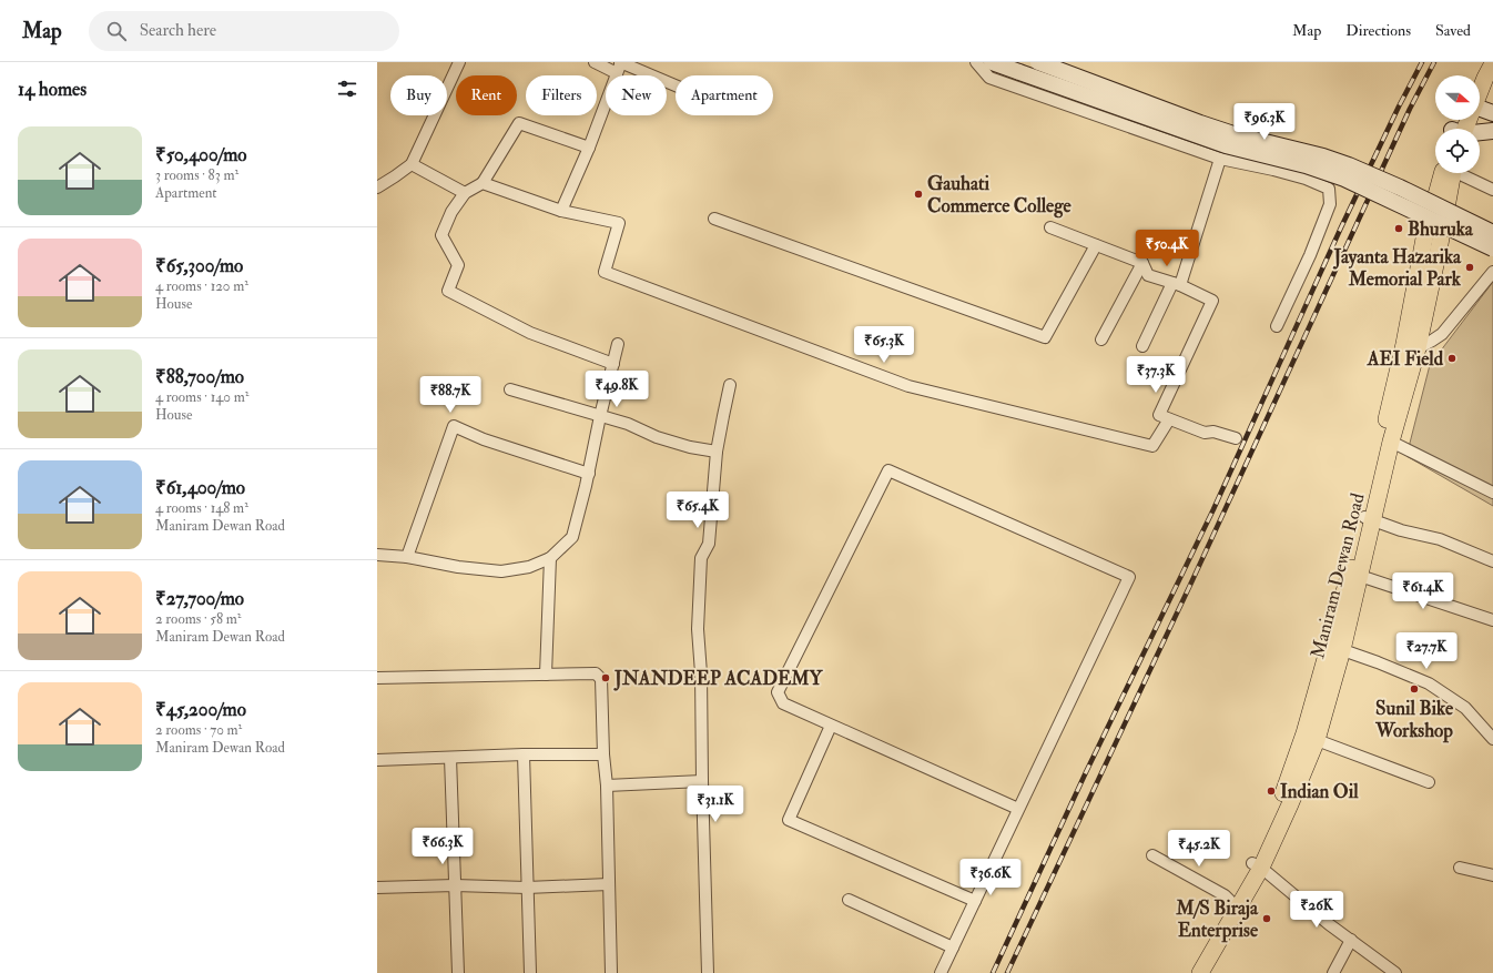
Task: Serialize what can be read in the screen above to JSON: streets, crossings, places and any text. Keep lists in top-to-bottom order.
{
  "streets": {
    "main road": ["Maniram Dewan Road"]
  },
  "places": [
    "Gauhati Commerce College",
    "Bhuruka",
    "Jayanta Hazarika Memorial Park",
    "AEI Field",
    "JNANDEEP ACADEMY",
    "Sunil Bike Workshop",
    "Indian Oil",
    "M/S Biraja Enterprise"
  ],
  "north": "right",
  "page": {
    "header": "Map",
    "search": "Search here",
    "nav": ["Map", "Directions", "Saved"],
    "heading": "14 homes",
    "chip": [
      "Buy",
      "Rent",
      "Filters",
      "New",
      "Apartment"
    ],
    "price": [
      "₹96.3K",
      "₹50.4K",
      "₹65.3K",
      "₹37.3K",
      "₹49.8K",
      "₹88.7K",
      "₹65.4K",
      "₹61.4K",
      "₹27.7K",
      "₹31.1K",
      "₹66.3K",
      "₹45.2K",
      "₹36.6K",
      "₹26K"
    ],
    "list": [
      {
        "name": "₹50,400/mo",
        "note": "3 rooms · 83 m² · Apartment"
      },
      {
        "name": "₹65,300/mo",
        "note": "4 rooms · 120 m² · House"
      },
      {
        "name": "₹88,700/mo",
        "note": "4 rooms · 140 m² · House"
      },
      {
        "name": "₹61,400/mo",
        "note": "4 rooms · 148 m² · Maniram Dewan Road"
      },
      {
        "name": "₹27,700/mo",
        "note": "2 rooms · 58 m² · Maniram Dewan Road"
      },
      {
        "name": "₹45,200/mo",
        "note": "2 rooms · 70 m² · Maniram Dewan Road"
      }
    ]
  }
}
